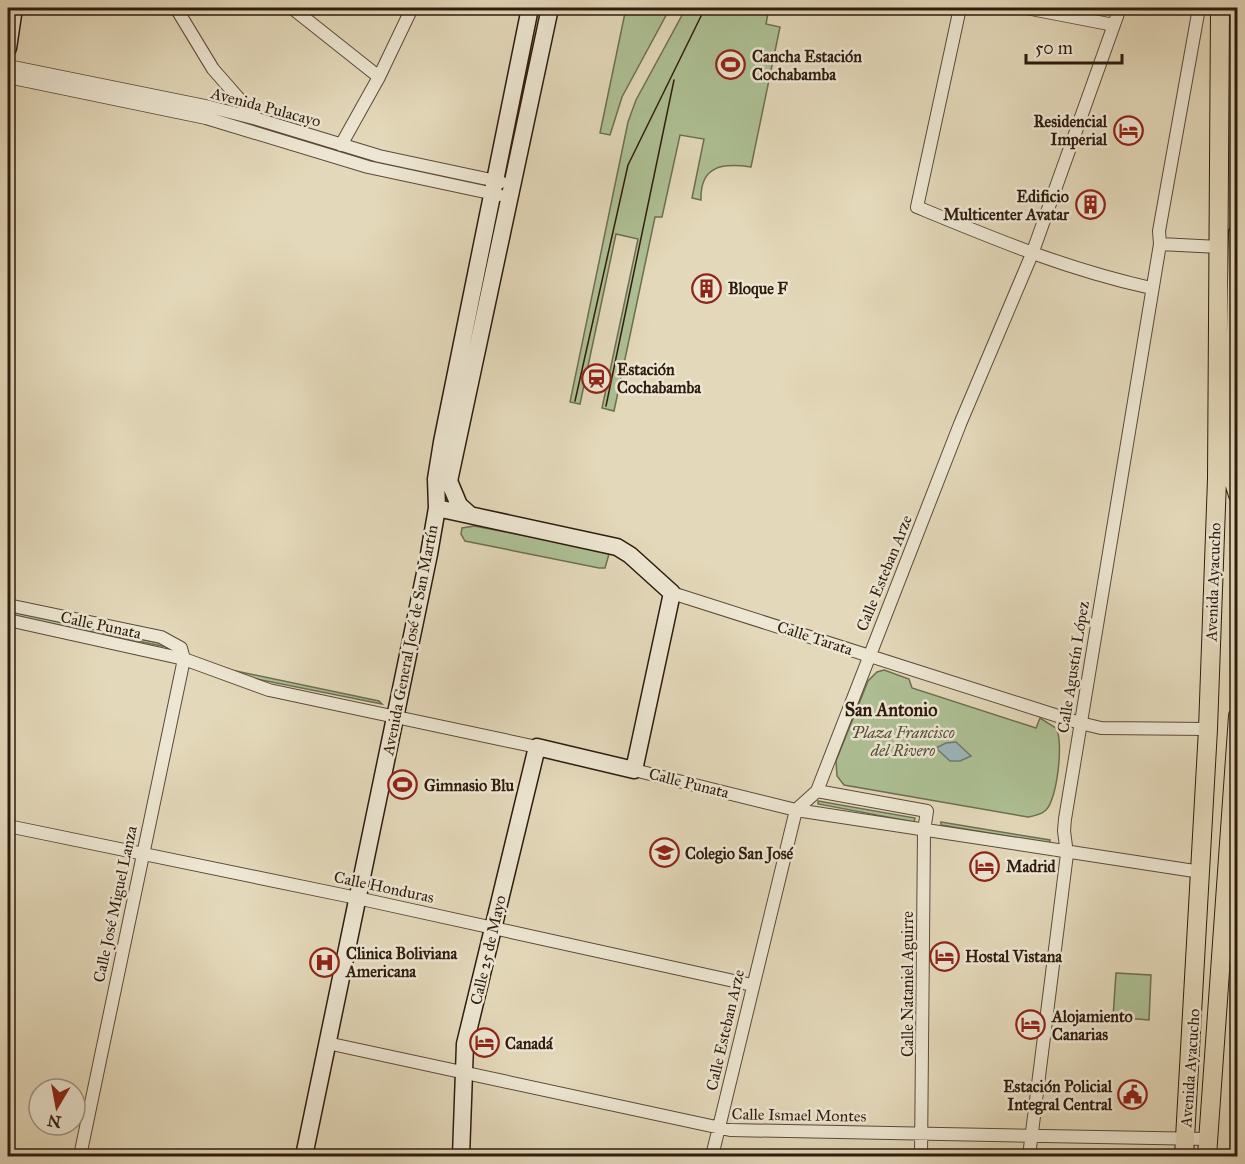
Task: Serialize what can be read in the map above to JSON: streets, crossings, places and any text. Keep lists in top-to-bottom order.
{
  "streets": {
    "main road": [
      "Avenida Ayacucho",
      "Calle Punata",
      "Calle Tarata",
      "Avenida General José de San Martín",
      "Calle 25 de Mayo"
    ],
    "street": [
      "Avenida Pulacayo",
      "Calle Esteban Arze",
      "Calle Agustín López",
      "Calle Honduras",
      "Calle José Miguel Lanza",
      "Calle Nataniel Aguirre",
      "Calle Ismael Montes"
    ]
  },
  "crossings": [
    ["Avenida Pulacayo", "Avenida General José de San Martín"],
    ["Calle Esteban Arze", "Calle Punata"],
    ["Calle Esteban Arze", "Calle Tarata"],
    ["Calle Esteban Arze", "Calle Honduras"],
    ["Calle Esteban Arze", "Calle Nataniel Aguirre"],
    ["Calle Esteban Arze", "Calle Ismael Montes"],
    ["Avenida Ayacucho", "Calle Punata"],
    ["Avenida Ayacucho", "Calle Tarata"],
    ["Avenida Ayacucho", "Calle Ismael Montes"],
    ["Calle Punata", "Avenida General José de San Martín"],
    ["Calle Punata", "Calle Agustín López"],
    ["Calle Punata", "Calle José Miguel Lanza"],
    ["Calle Punata", "Calle 25 de Mayo"],
    ["Calle Punata", "Calle Nataniel Aguirre"],
    ["Calle Tarata", "Avenida General José de San Martín"],
    ["Calle Tarata", "Calle Agustín López"],
    ["Avenida General José de San Martín", "Calle Honduras"],
    ["Avenida General José de San Martín", "Calle Ismael Montes"],
    ["Calle Agustín López", "Calle Ismael Montes"],
    ["Calle Honduras", "Calle José Miguel Lanza"],
    ["Calle Honduras", "Calle 25 de Mayo"],
    ["Calle 25 de Mayo", "Calle Ismael Montes"],
    ["Calle Nataniel Aguirre", "Calle Ismael Montes"]
  ],
  "districts": ["San Antonio"],
  "parks": ["Plaza Francisco del Rivero"],
  "places": {
    "sports": ["Cancha Estación Cochabamba", "Gimnasio Blu"],
    "hotel": [
      "Residencial Imperial",
      "Madrid",
      "Hostal Vistana",
      "Alojamiento Canarias",
      "Canadá"
    ],
    "building": ["Edificio Multicenter Avatar", "Bloque F"],
    "station": ["Estación Cochabamba"],
    "school or university": ["Colegio San José"],
    "hospital": ["Clinica Boliviana Americana"],
    "public building": ["Estación Policial Integral Central"]
  },
  "scale_bar": "50 m",
  "north": "bottom"
}
